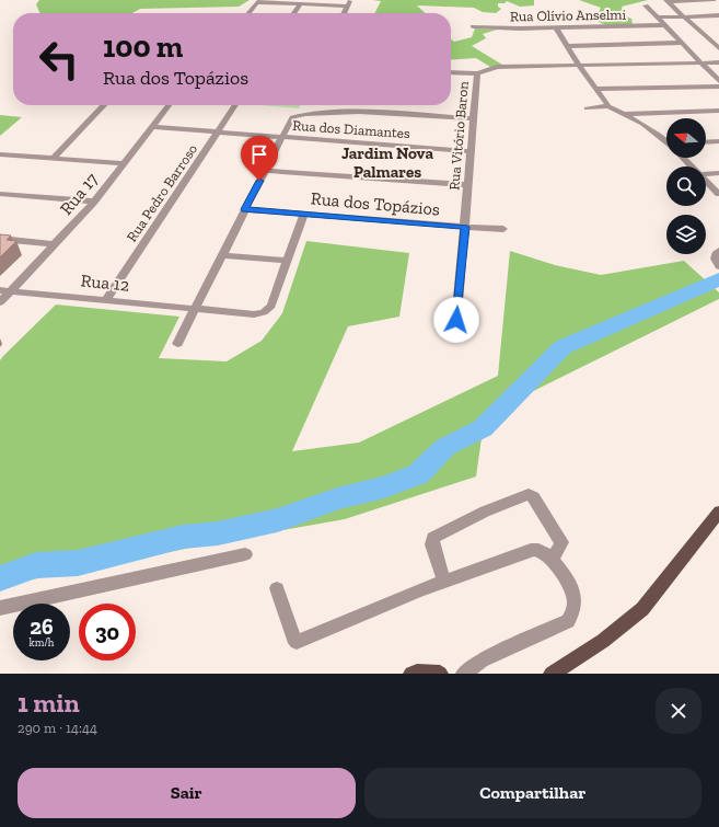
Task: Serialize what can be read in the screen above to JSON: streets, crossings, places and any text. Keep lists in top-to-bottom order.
{
  "streets": {
    "street": [
      "Rua Olívio Anselmi",
      "Rua dos Diamantes",
      "Rua Vitório Baron",
      "Rua Pedro Barroso",
      "Rua 17",
      "Rua dos Topázios",
      "Rua 12"
    ]
  },
  "crossings": [
    ["Rua dos Diamantes", "Rua Vitório Baron"],
    ["Rua dos Diamantes", "Rua Pedro Barroso"],
    ["Rua dos Diamantes", "Rua 17"],
    ["Rua Vitório Baron", "Rua dos Topázios"],
    ["Rua Pedro Barroso", "Rua 12"],
    ["Rua 17", "Rua 12"]
  ],
  "districts": ["Jardim Nova Palmares"],
  "north": "left",
  "page": {
    "turn": ["100 m", "Rua dos Topázios"],
    "speed": "26 km/h",
    "limit": "30",
    "heading": ["1 min", "290 m · 14:44"],
    "buttons": ["Sair", "Compartilhar"]
  }
}
